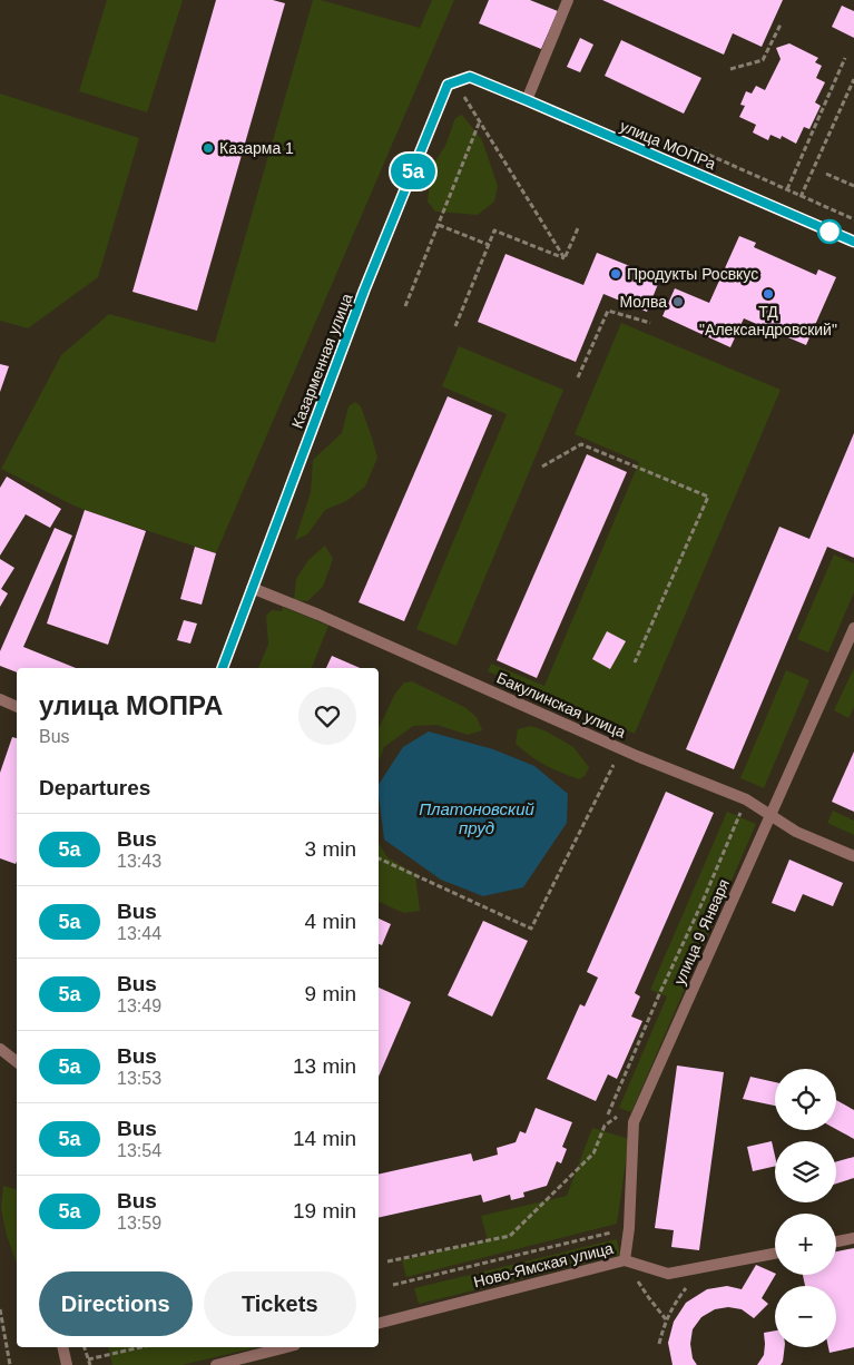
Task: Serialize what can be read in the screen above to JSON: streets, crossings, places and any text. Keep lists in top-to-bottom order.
{
  "streets": {
    "street": [
      "улица МОПРа",
      "Казарменная улица",
      "Бакулинская улица",
      "улица 9 Января",
      "Ново-Ямская улица"
    ]
  },
  "crossings": [
    ["улица МОПРа", "Казарменная улица"],
    ["Казарменная улица", "Бакулинская улица"],
    ["Бакулинская улица", "улица 9 Января"],
    ["улица 9 Января", "Ново-Ямская улица"]
  ],
  "water": ["Платоновский пруд"],
  "places": [
    "Казарма 1",
    "Продукты Росвкус",
    "ТД \"Александровский\"",
    "Молва"
  ],
  "lines": ["bus line 5а"],
  "page": {
    "on_map": "5а",
    "heading": [
      ["улица МОПРА", "Bus"],
      "Departures"
    ],
    "list": [
      {
        "mark": "5а",
        "name": "Bus",
        "note": "13:43",
        "value": "3 min"
      },
      {
        "mark": "5а",
        "name": "Bus",
        "note": "13:44",
        "value": "4 min"
      },
      {
        "mark": "5а",
        "name": "Bus",
        "note": "13:49",
        "value": "9 min"
      },
      {
        "mark": "5а",
        "name": "Bus",
        "note": "13:53",
        "value": "13 min"
      },
      {
        "mark": "5а",
        "name": "Bus",
        "note": "13:54",
        "value": "14 min"
      },
      {
        "mark": "5а",
        "name": "Bus",
        "note": "13:59",
        "value": "19 min"
      }
    ],
    "map_buttons": ["+", "−"],
    "buttons": ["Directions", "Tickets"]
  }
}
